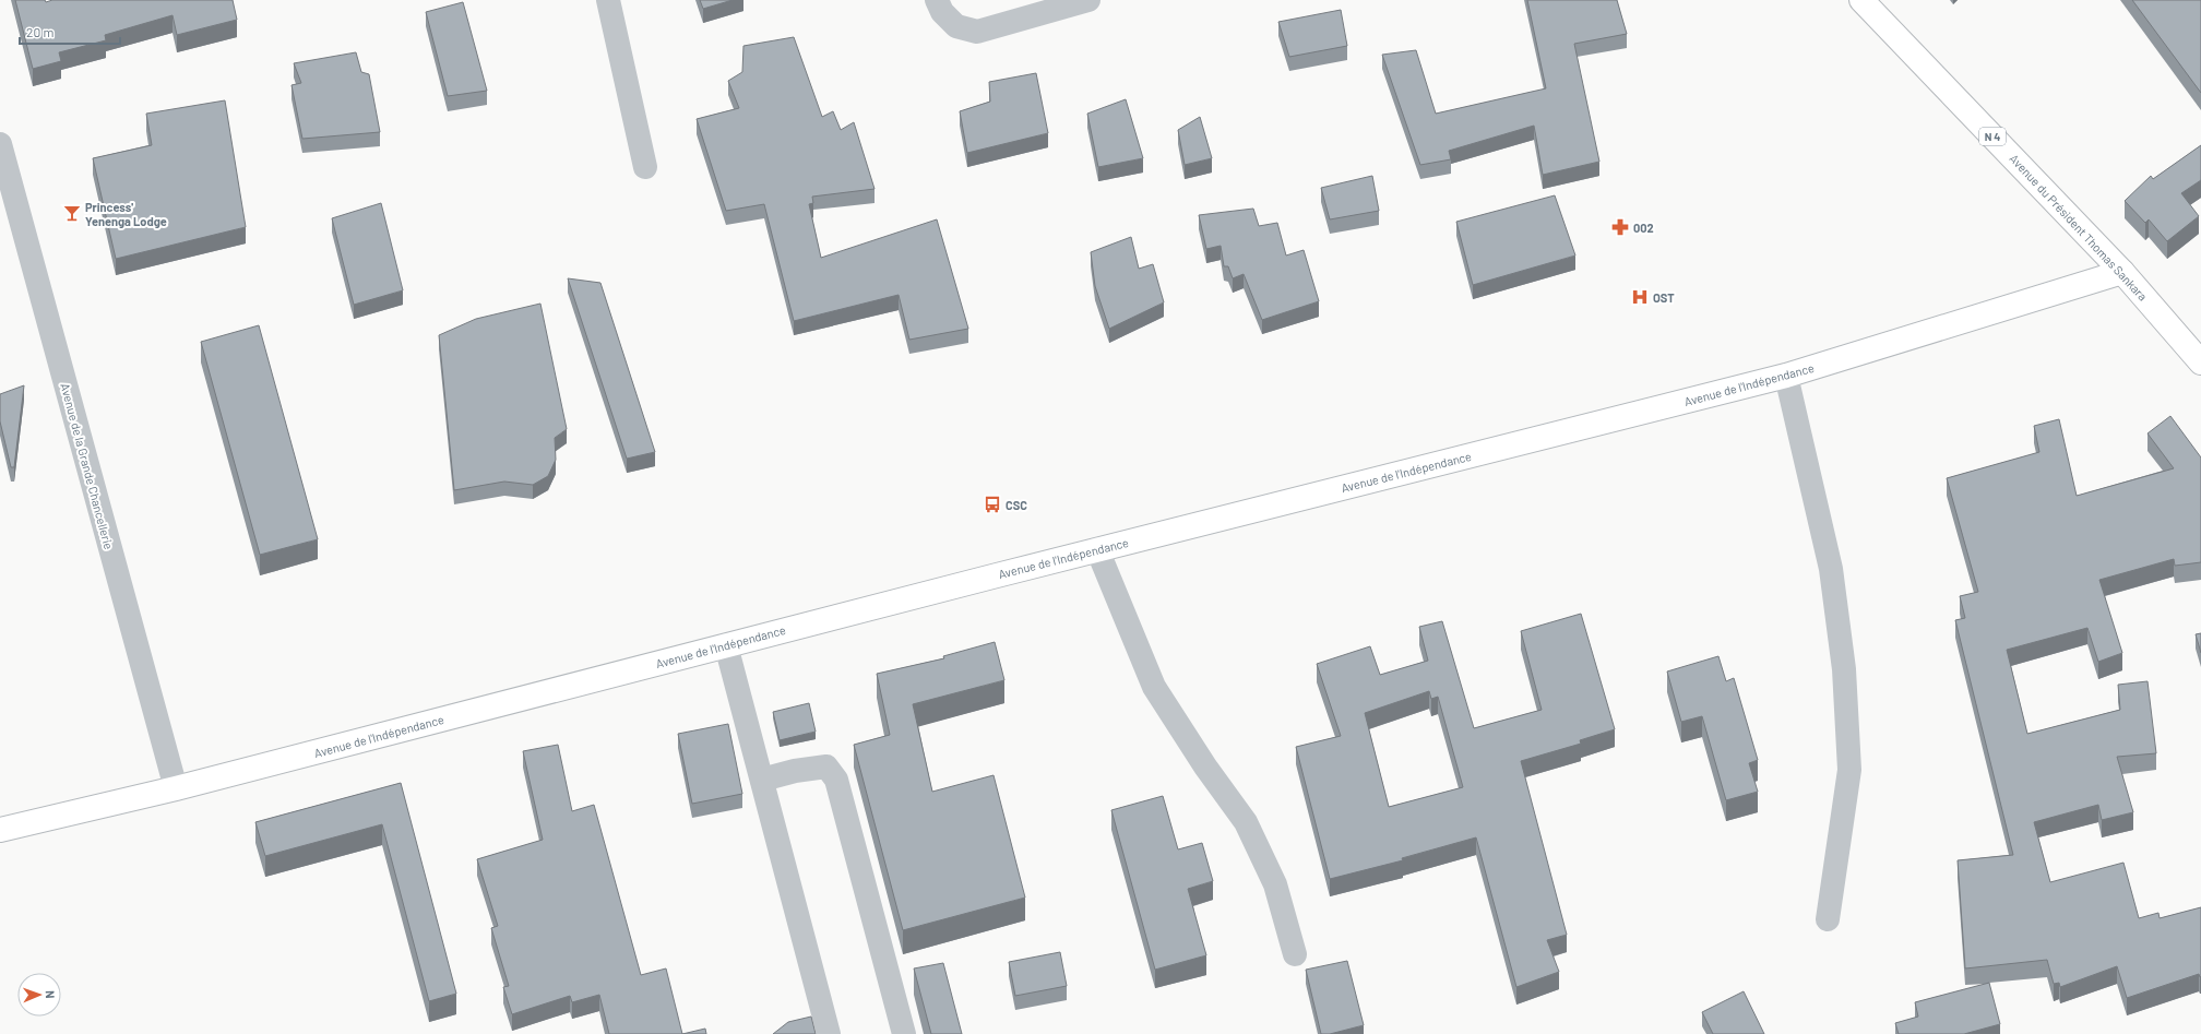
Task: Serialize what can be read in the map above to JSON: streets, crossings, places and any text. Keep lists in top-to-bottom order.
{
  "streets": {
    "main road": ["N 4", "Avenue du Président Thomas Sankara", "Avenue de l'Indépendance"],
    "street": ["Avenue de la Grande Chancellerie"]
  },
  "crossings": [
    ["Avenue du Président Thomas Sankara", "Avenue de l'Indépendance"],
    ["Avenue de l'Indépendance", "Avenue de la Grande Chancellerie"]
  ],
  "places": {
    "bar": ["Princess' Yenenga Lodge"],
    "pharmacy": ["002"],
    "hospital": ["OST"],
    "bus stop": ["CSC"]
  },
  "scale_bar": "20 m",
  "north": "right"
}
